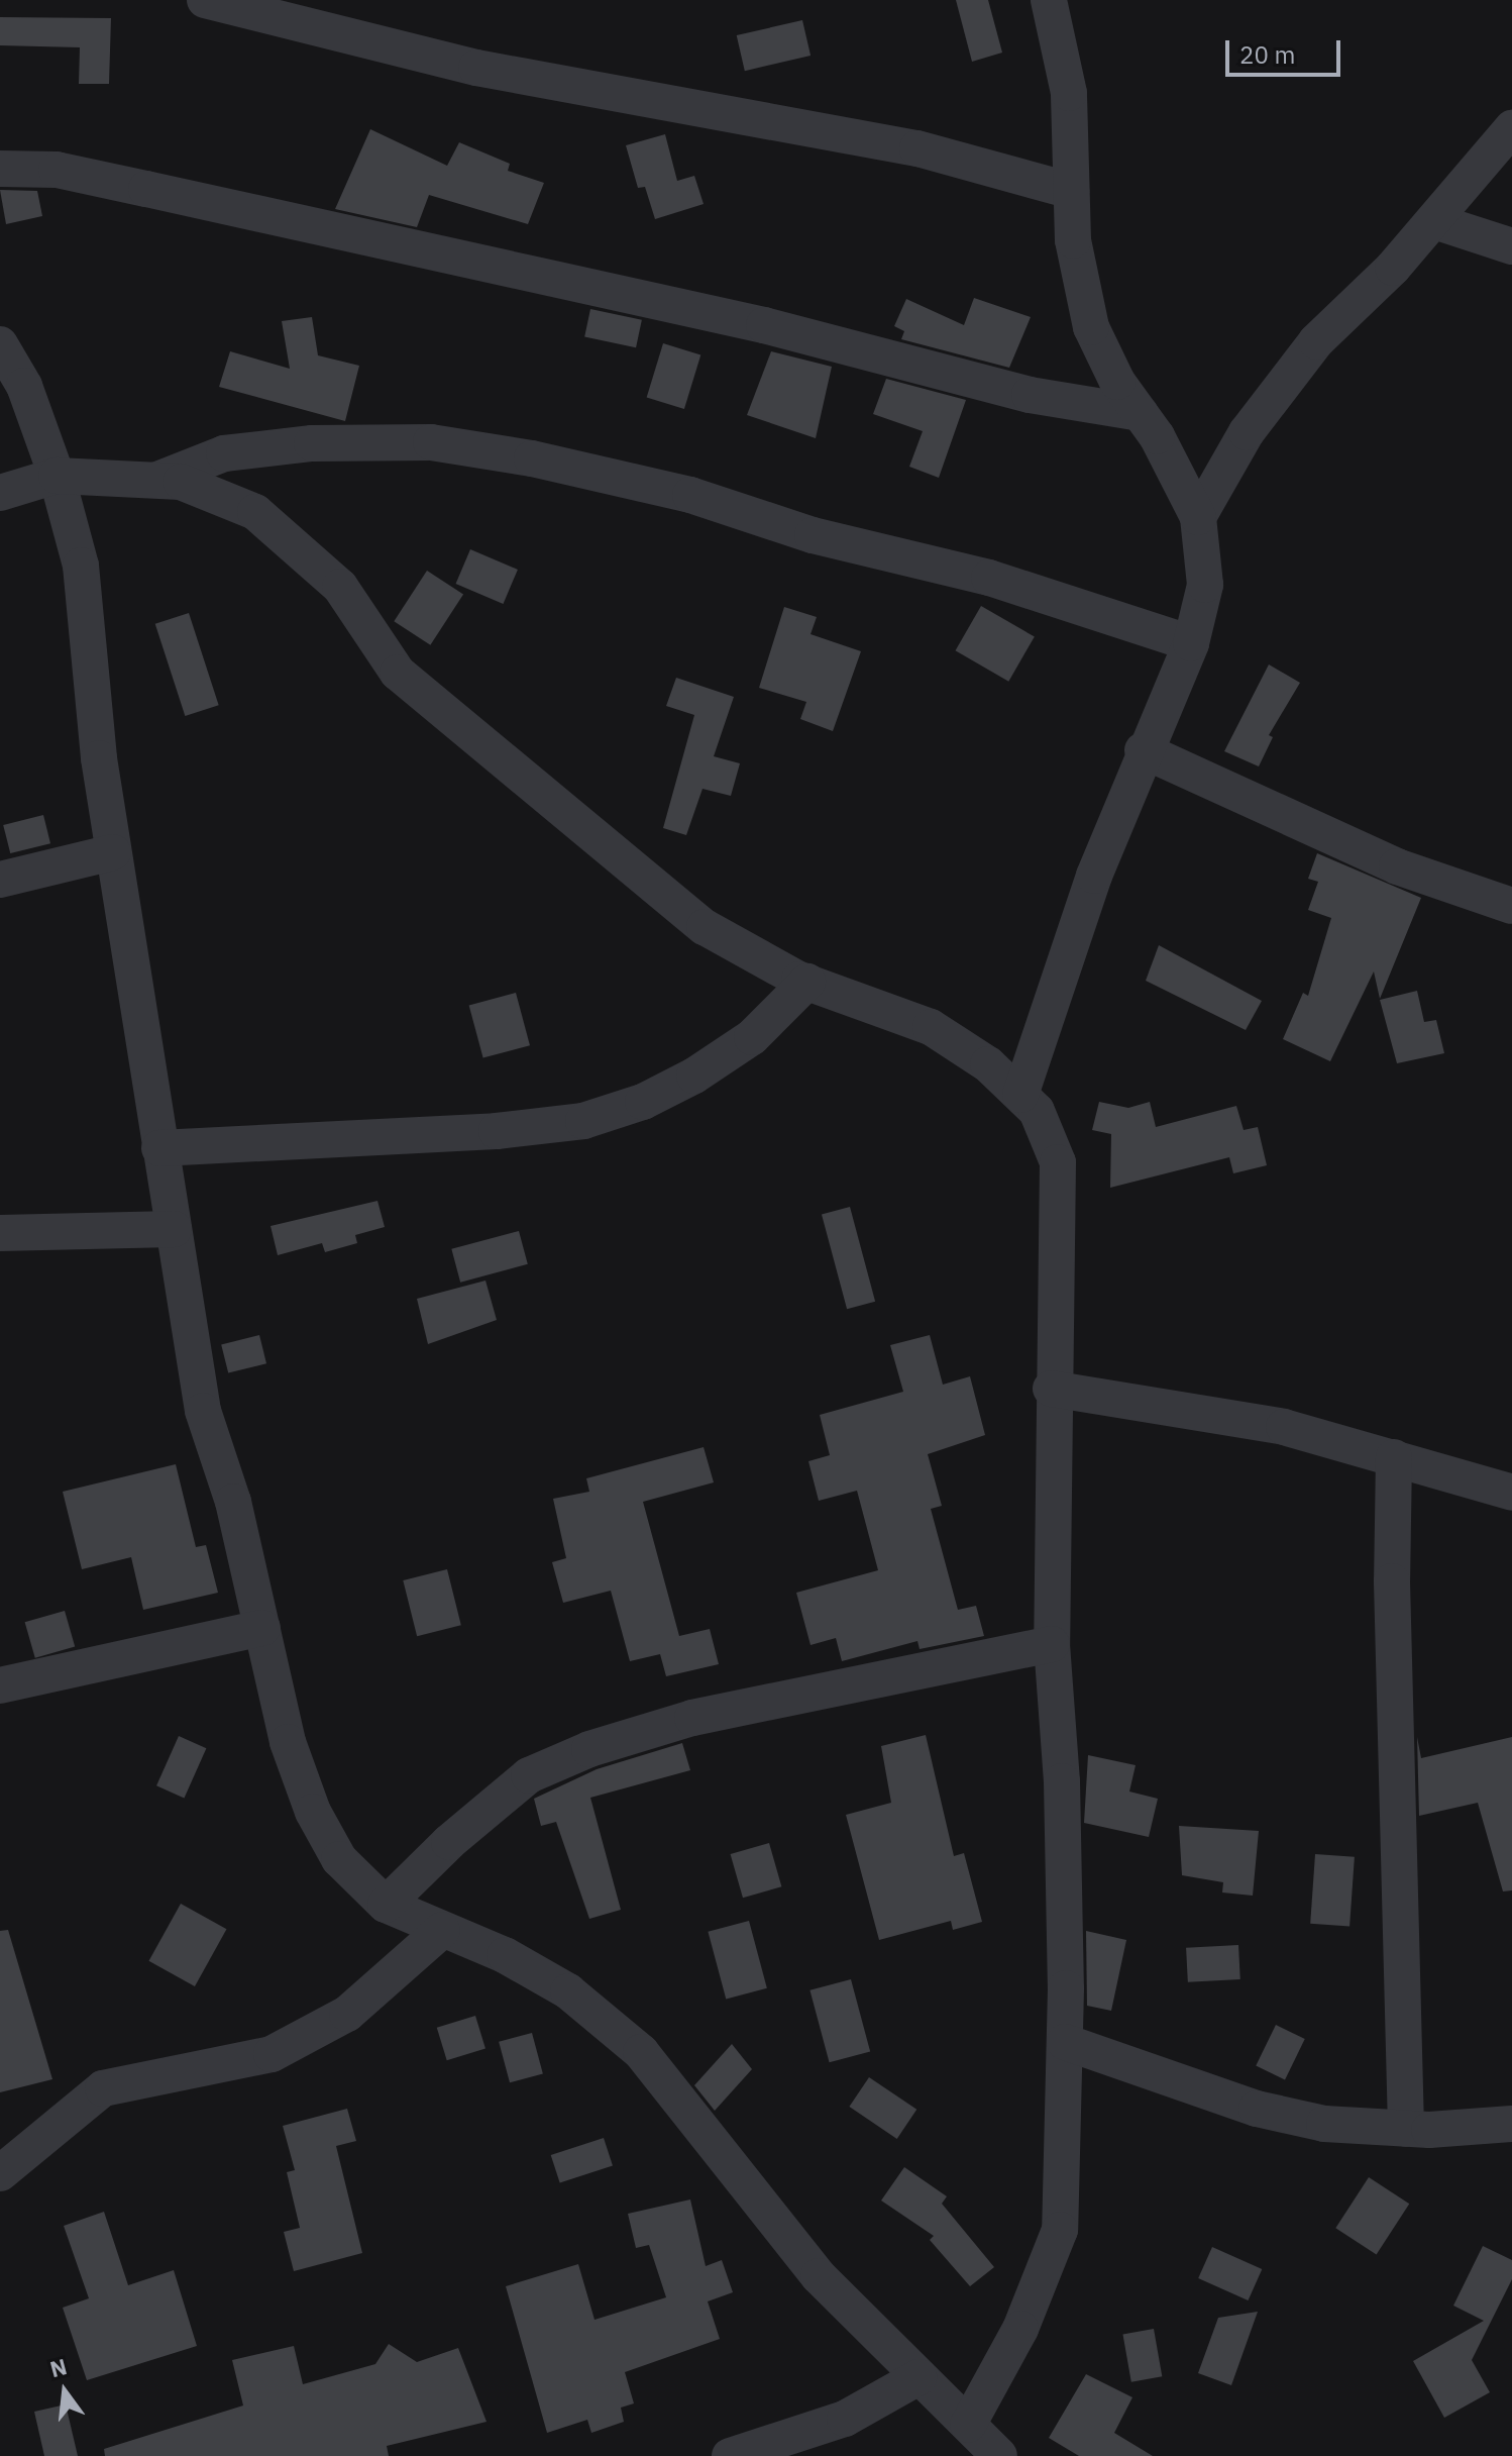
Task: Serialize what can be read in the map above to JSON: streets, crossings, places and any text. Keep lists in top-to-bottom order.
{
  "scale_bar": "20 m",
  "north": "top"
}
